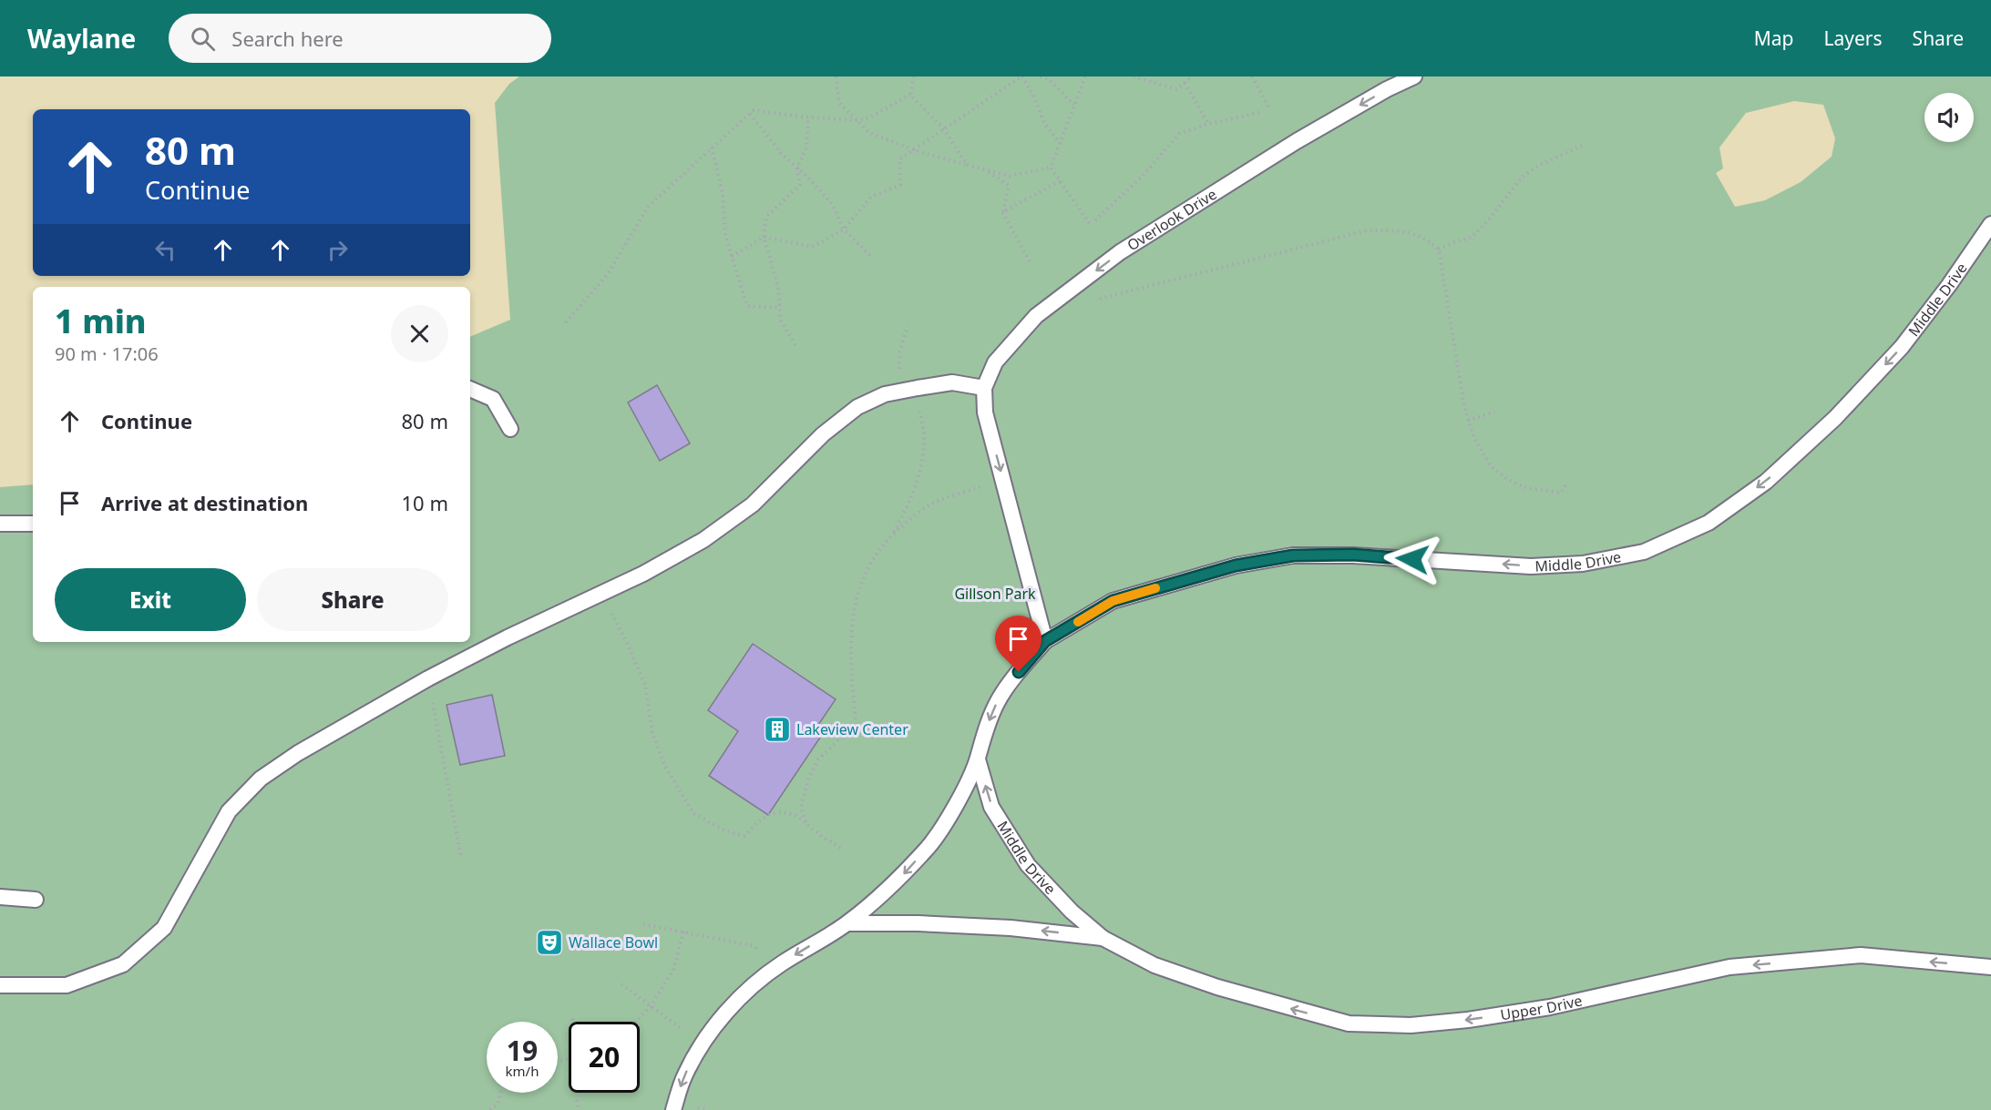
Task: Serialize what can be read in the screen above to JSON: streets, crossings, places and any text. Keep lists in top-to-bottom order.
{
  "streets": {
    "lane": ["Overlook Drive", "Middle Drive", "Upper Drive"]
  },
  "crossings": [
    ["Overlook Drive", "Middle Drive"],
    ["Middle Drive", "Upper Drive"]
  ],
  "one_way": ["Overlook Drive", "Middle Drive", "Upper Drive"],
  "parks": ["Gillson Park"],
  "places": {
    "building": ["Lakeview Center"],
    "theatre": ["Wallace Bowl"]
  },
  "page": {
    "header": "Waylane",
    "search": "Search here",
    "nav": ["Map", "Layers", "Share"],
    "turn": ["80 m", "Continue"],
    "heading": ["1 min", "90 m · 17:06"],
    "list": [
      {
        "name": "Continue",
        "value": "80 m"
      },
      {
        "name": "Arrive at destination",
        "value": "10 m"
      }
    ],
    "buttons": ["Exit", "Share"],
    "speed": "19 km/h",
    "limit": "20"
  }
}
